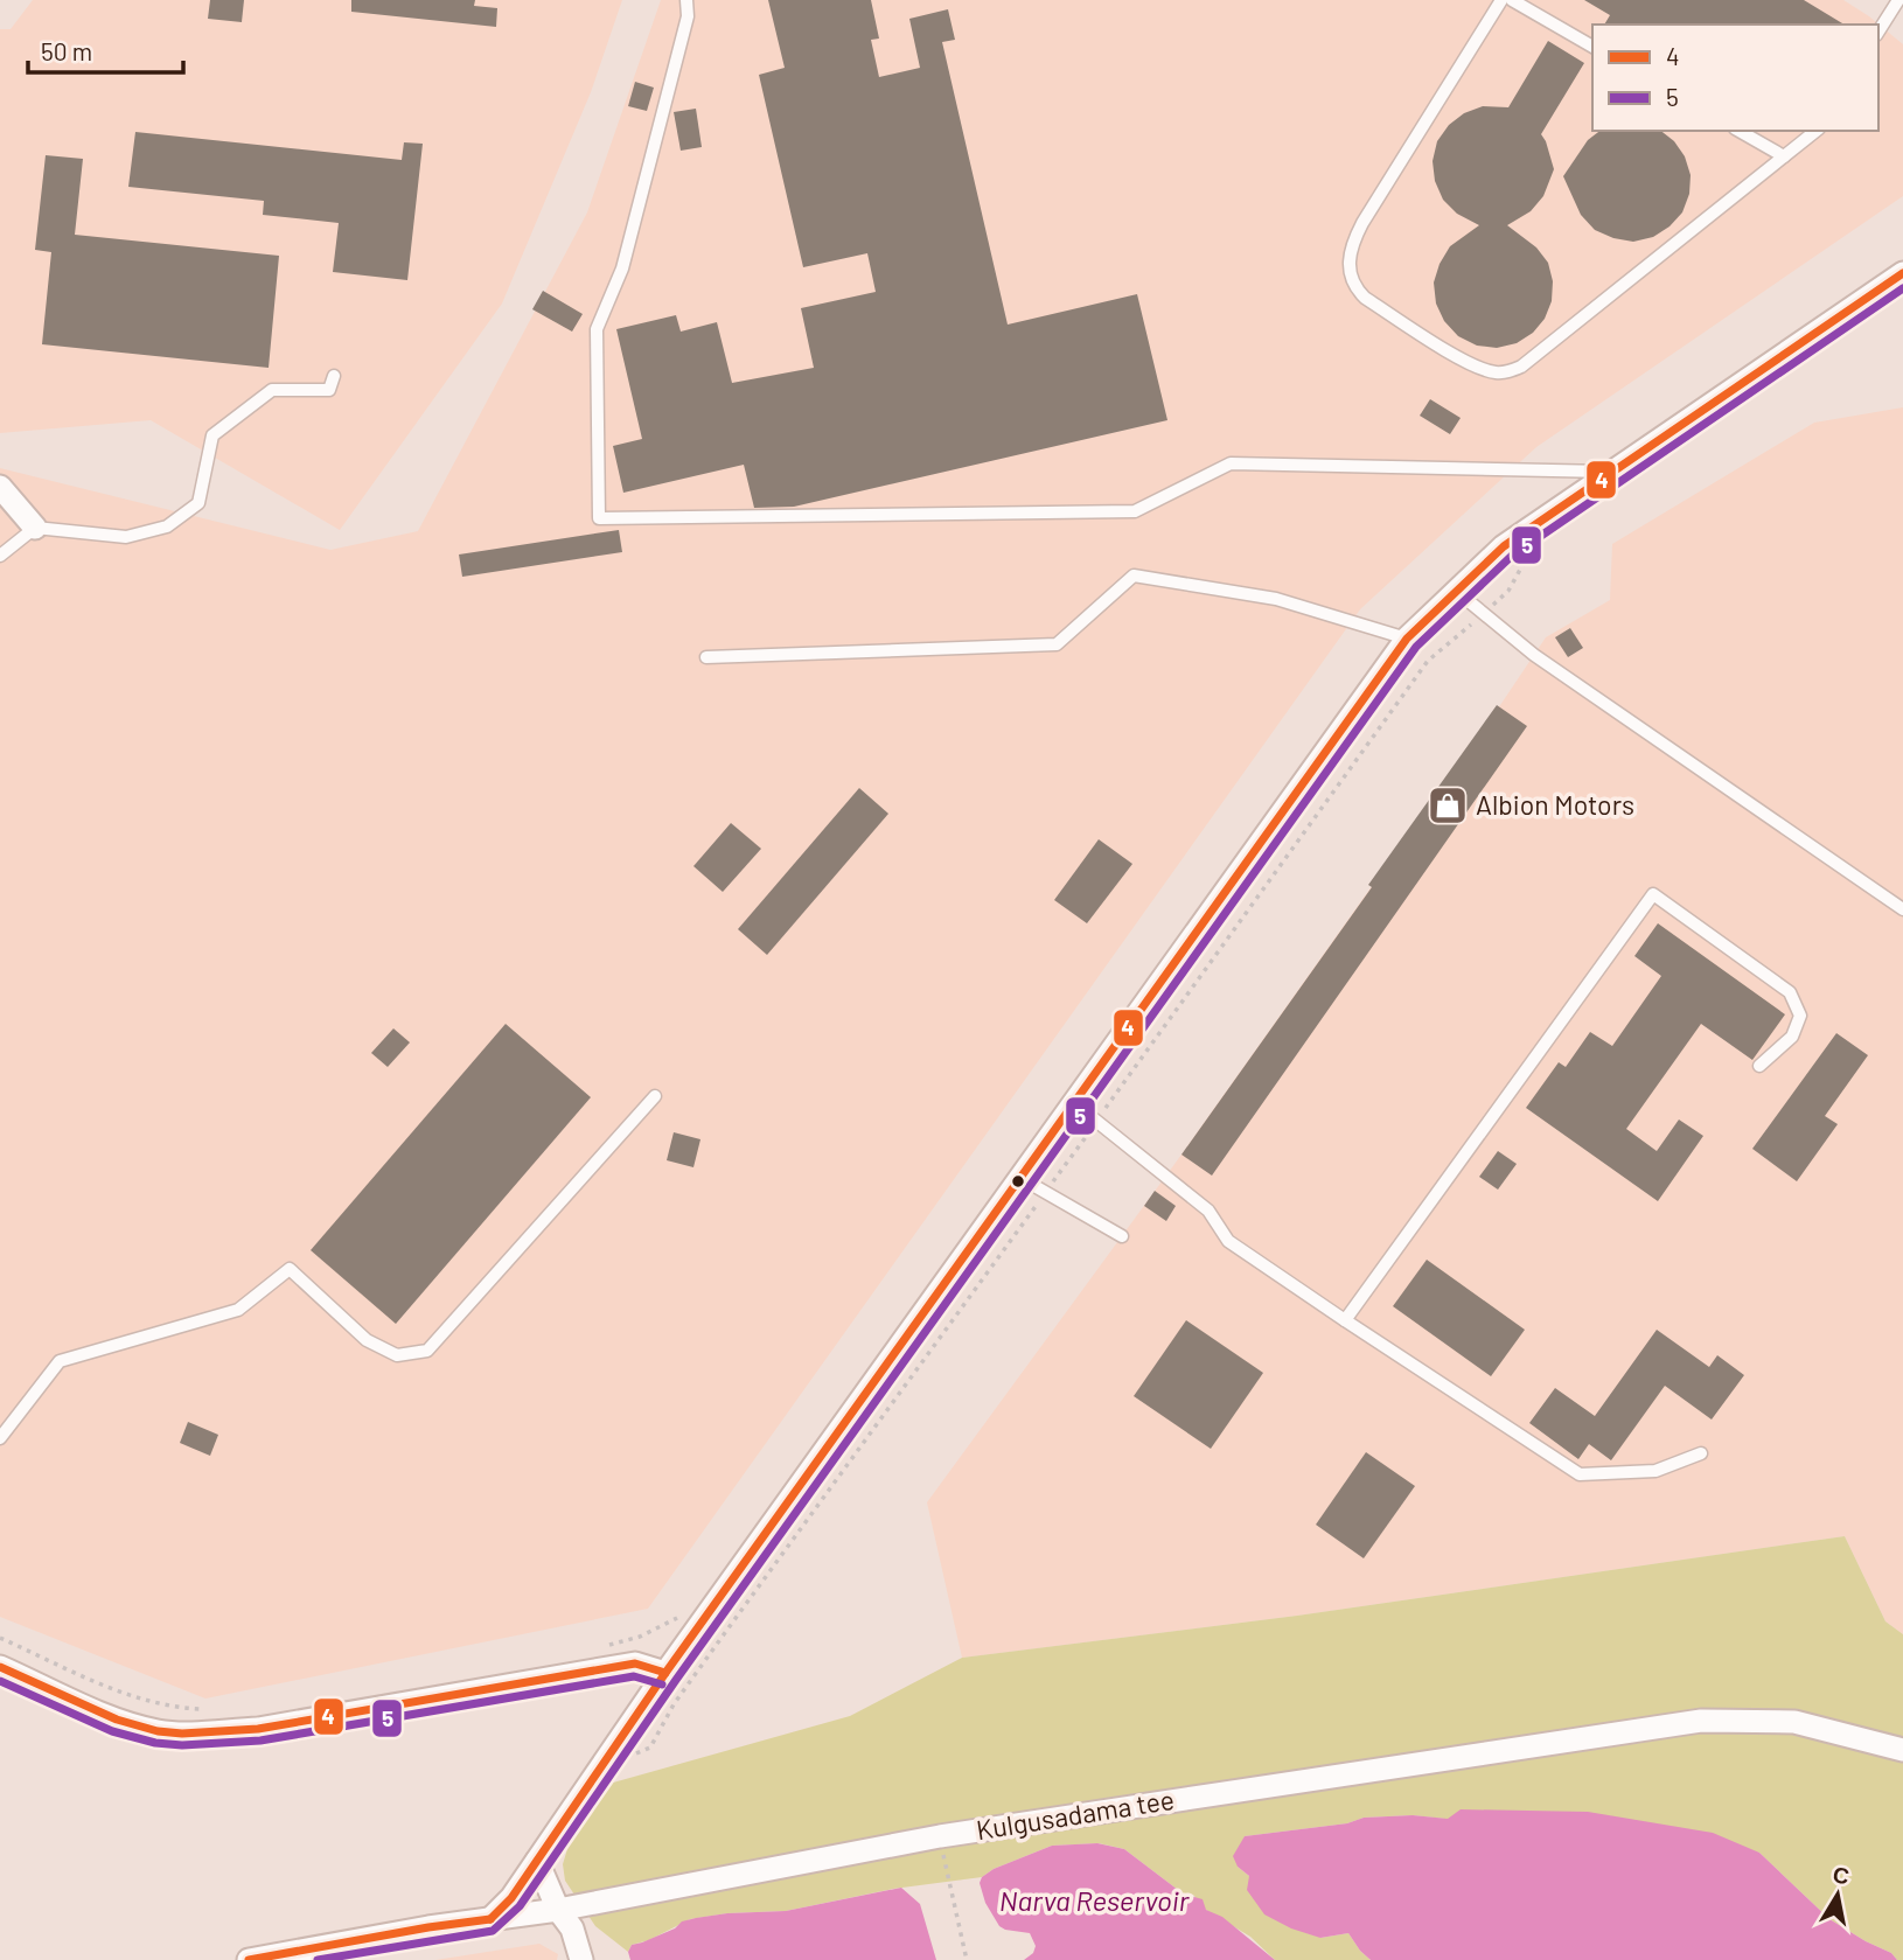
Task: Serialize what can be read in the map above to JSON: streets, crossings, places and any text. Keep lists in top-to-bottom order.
{
  "streets": {
    "street": ["Kulgusadama tee"]
  },
  "water": ["Narva Reservoir"],
  "places": {
    "shop": ["Albion Motors"]
  },
  "lines": ["transit line 4", "transit line 5"],
  "legend": ["4", "5"],
  "scale_bar": "50 m",
  "north": "top"
}
